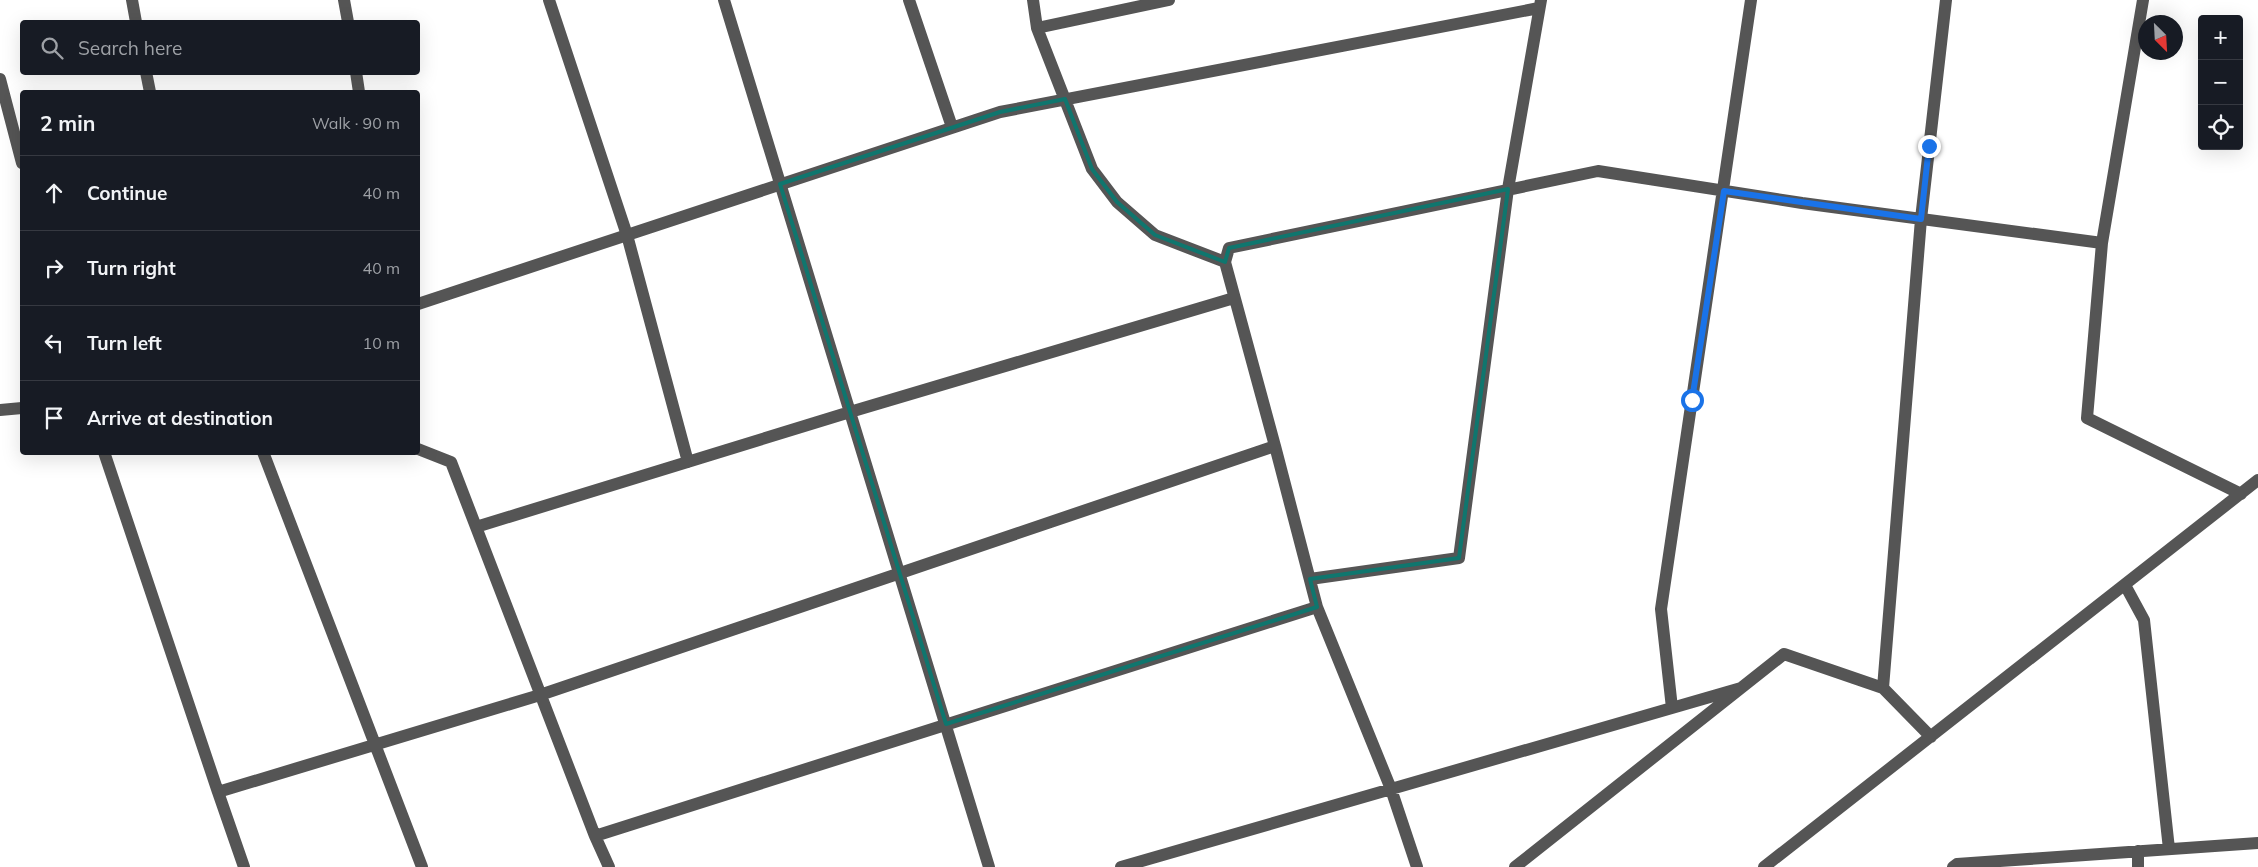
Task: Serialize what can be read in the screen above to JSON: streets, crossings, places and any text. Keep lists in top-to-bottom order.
{
  "north": "bottom right",
  "page": {
    "map_buttons": ["+", "−"],
    "search": "Search here",
    "heading": ["2 min", "Walk · 90 m"],
    "list": [
      ["Continue", "40 m"],
      ["Turn right", "40 m"],
      ["Turn left", "10 m"],
      "Arrive at destination"
    ]
  }
}
